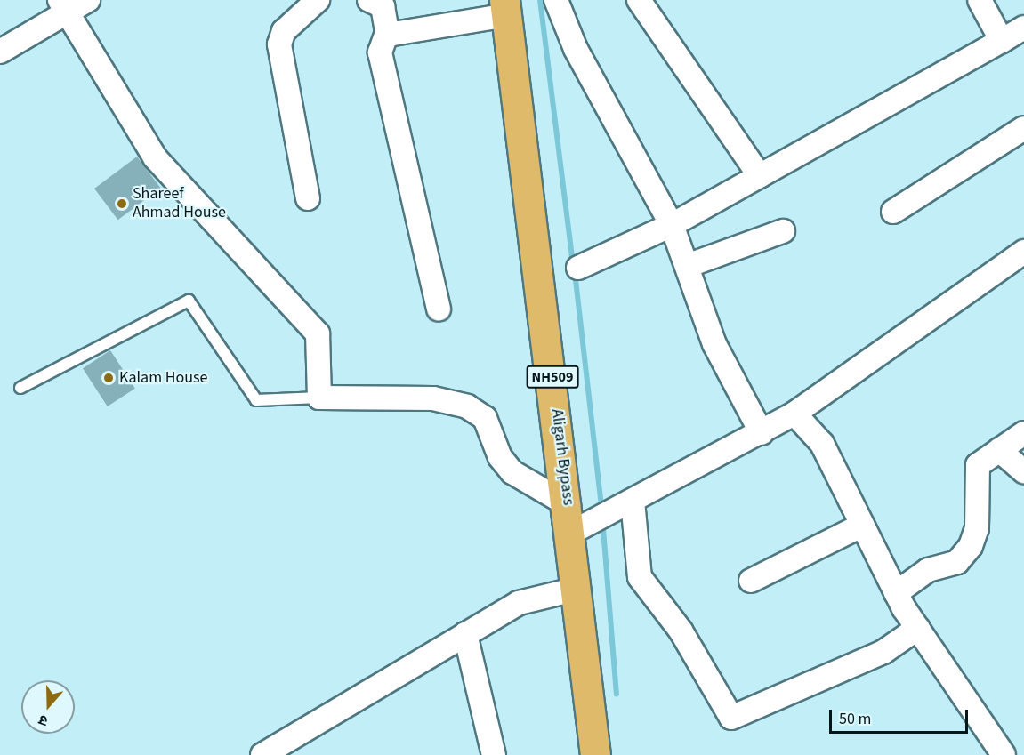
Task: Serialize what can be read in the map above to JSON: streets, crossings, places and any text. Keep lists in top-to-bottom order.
{
  "streets": {
    "highway": ["NH509", "Aligarh Bypass"]
  },
  "places": ["Shareef Ahmad House", "Kalam House"],
  "scale_bar": "50 m",
  "north": "bottom"
}
